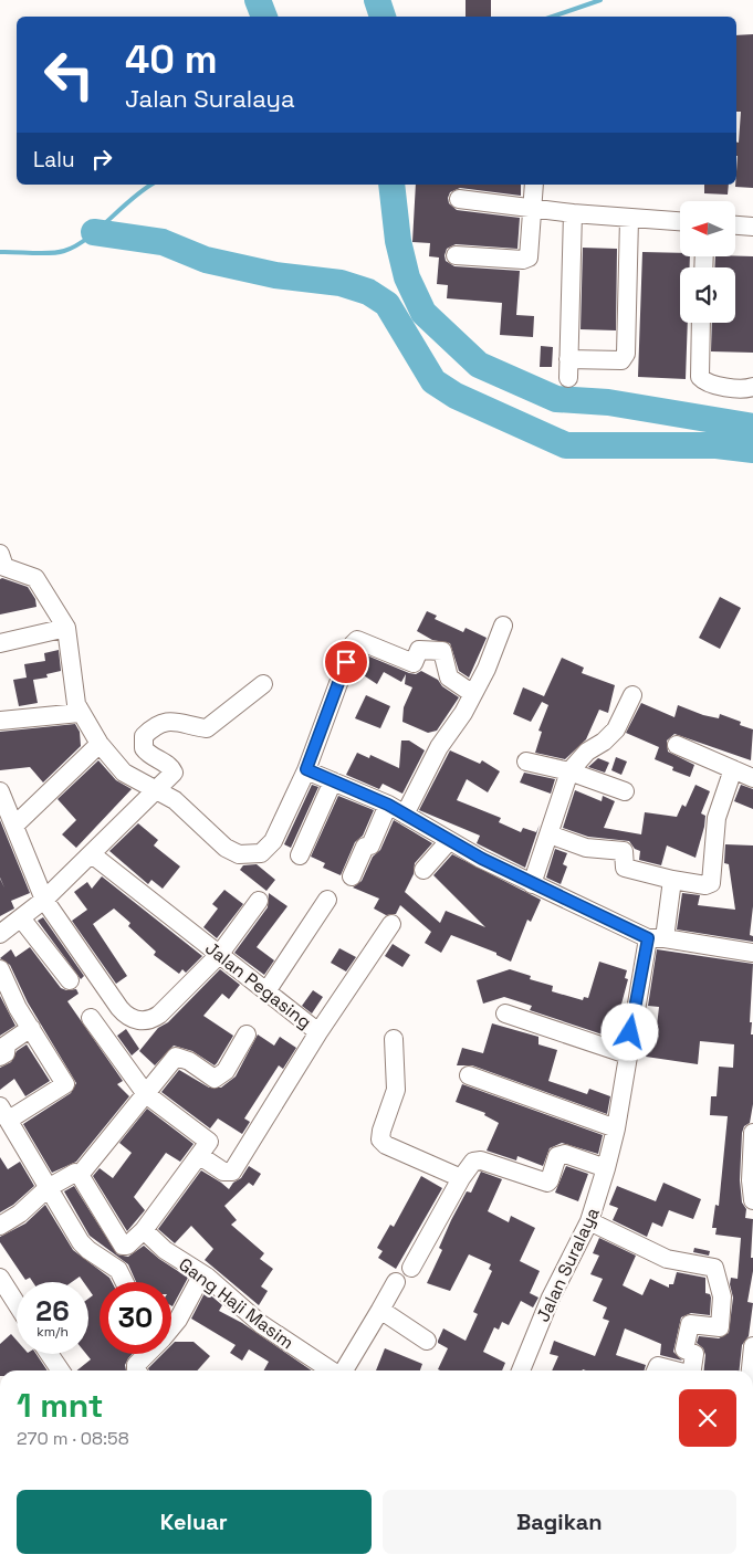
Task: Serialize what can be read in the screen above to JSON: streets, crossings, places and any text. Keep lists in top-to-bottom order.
{
  "streets": {
    "street": ["Jalan Pegasing", "Jalan Suralaya", "Gang Haji Masim"]
  },
  "north": "left",
  "page": {
    "turn": ["40 m", "Jalan Suralaya"],
    "then": "Lalu",
    "speed": "26 km/h",
    "limit": "30",
    "heading": ["1 mnt", "270 m · 08:58"],
    "buttons": ["Keluar", "Bagikan"]
  }
}
